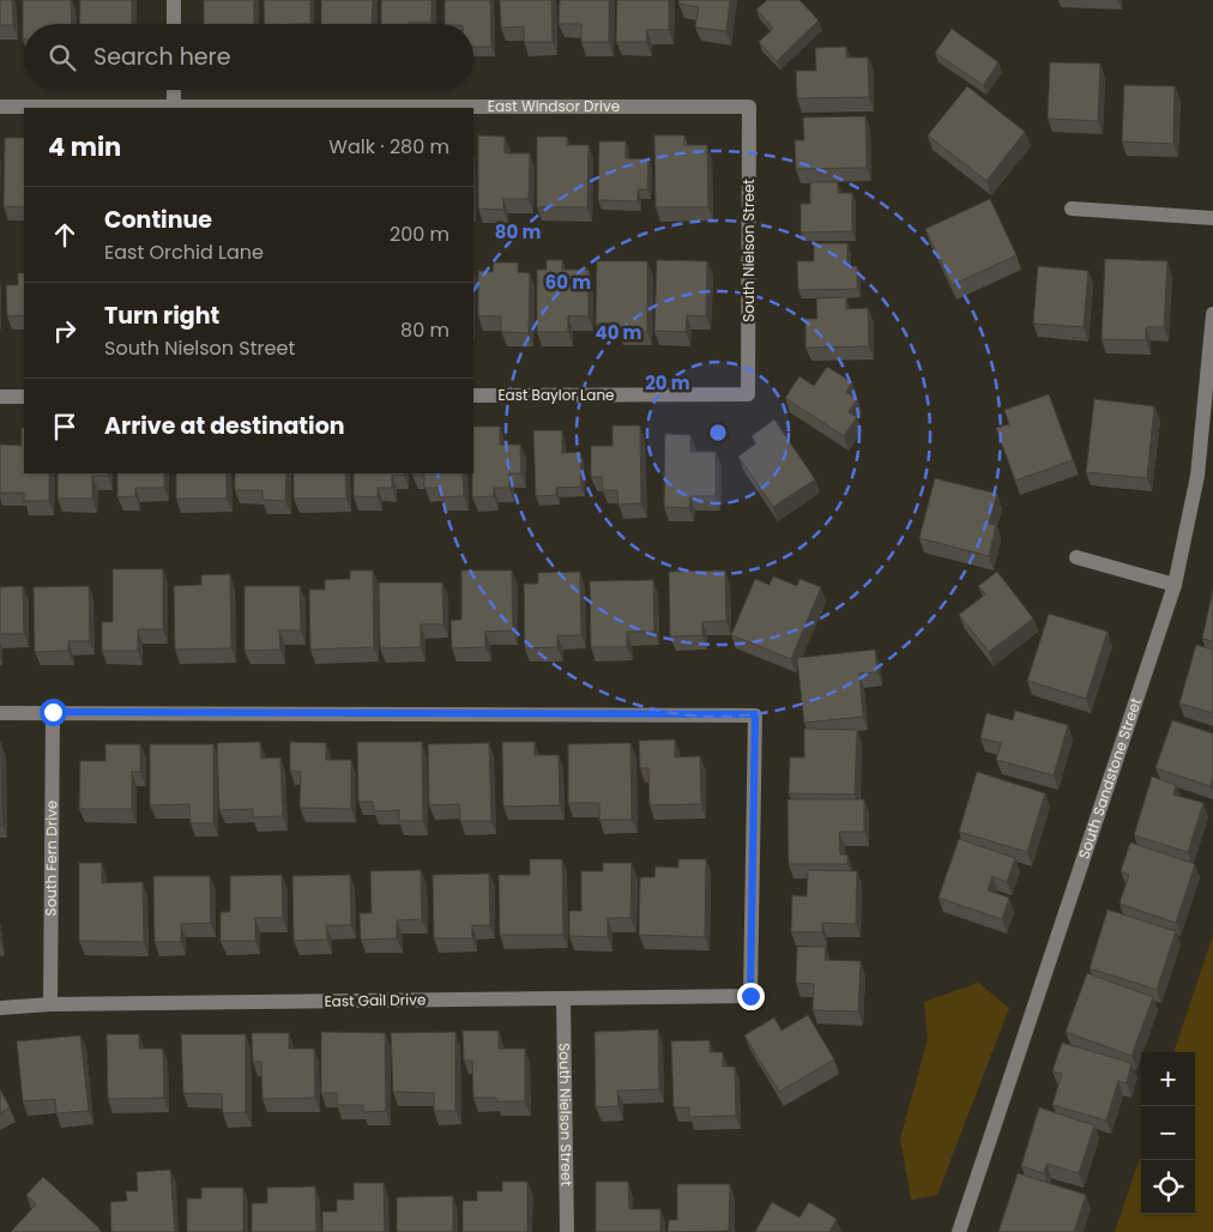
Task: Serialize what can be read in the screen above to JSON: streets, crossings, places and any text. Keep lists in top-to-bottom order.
{
  "streets": {
    "street": [
      "East Windsor Drive",
      "South Nielson Street",
      "East Baylor Lane",
      "South Sandstone Street",
      "South Fern Drive",
      "East Gail Drive"
    ]
  },
  "crossings": [
    ["East Windsor Drive", "South Nielson Street"],
    ["South Nielson Street", "East Baylor Lane"],
    ["South Nielson Street", "East Gail Drive"],
    ["South Fern Drive", "East Gail Drive"]
  ],
  "page": {
    "search": "Search here",
    "heading": ["4 min", "Walk · 280 m"],
    "list": [
      ["Continue", "East Orchid Lane", "200 m"],
      ["Turn right", "South Nielson Street", "80 m"],
      "Arrive at destination"
    ],
    "map_buttons": ["+", "−"]
  },
  "rings": [
    "80 m",
    "60 m",
    "40 m",
    "20 m"
  ]
}
